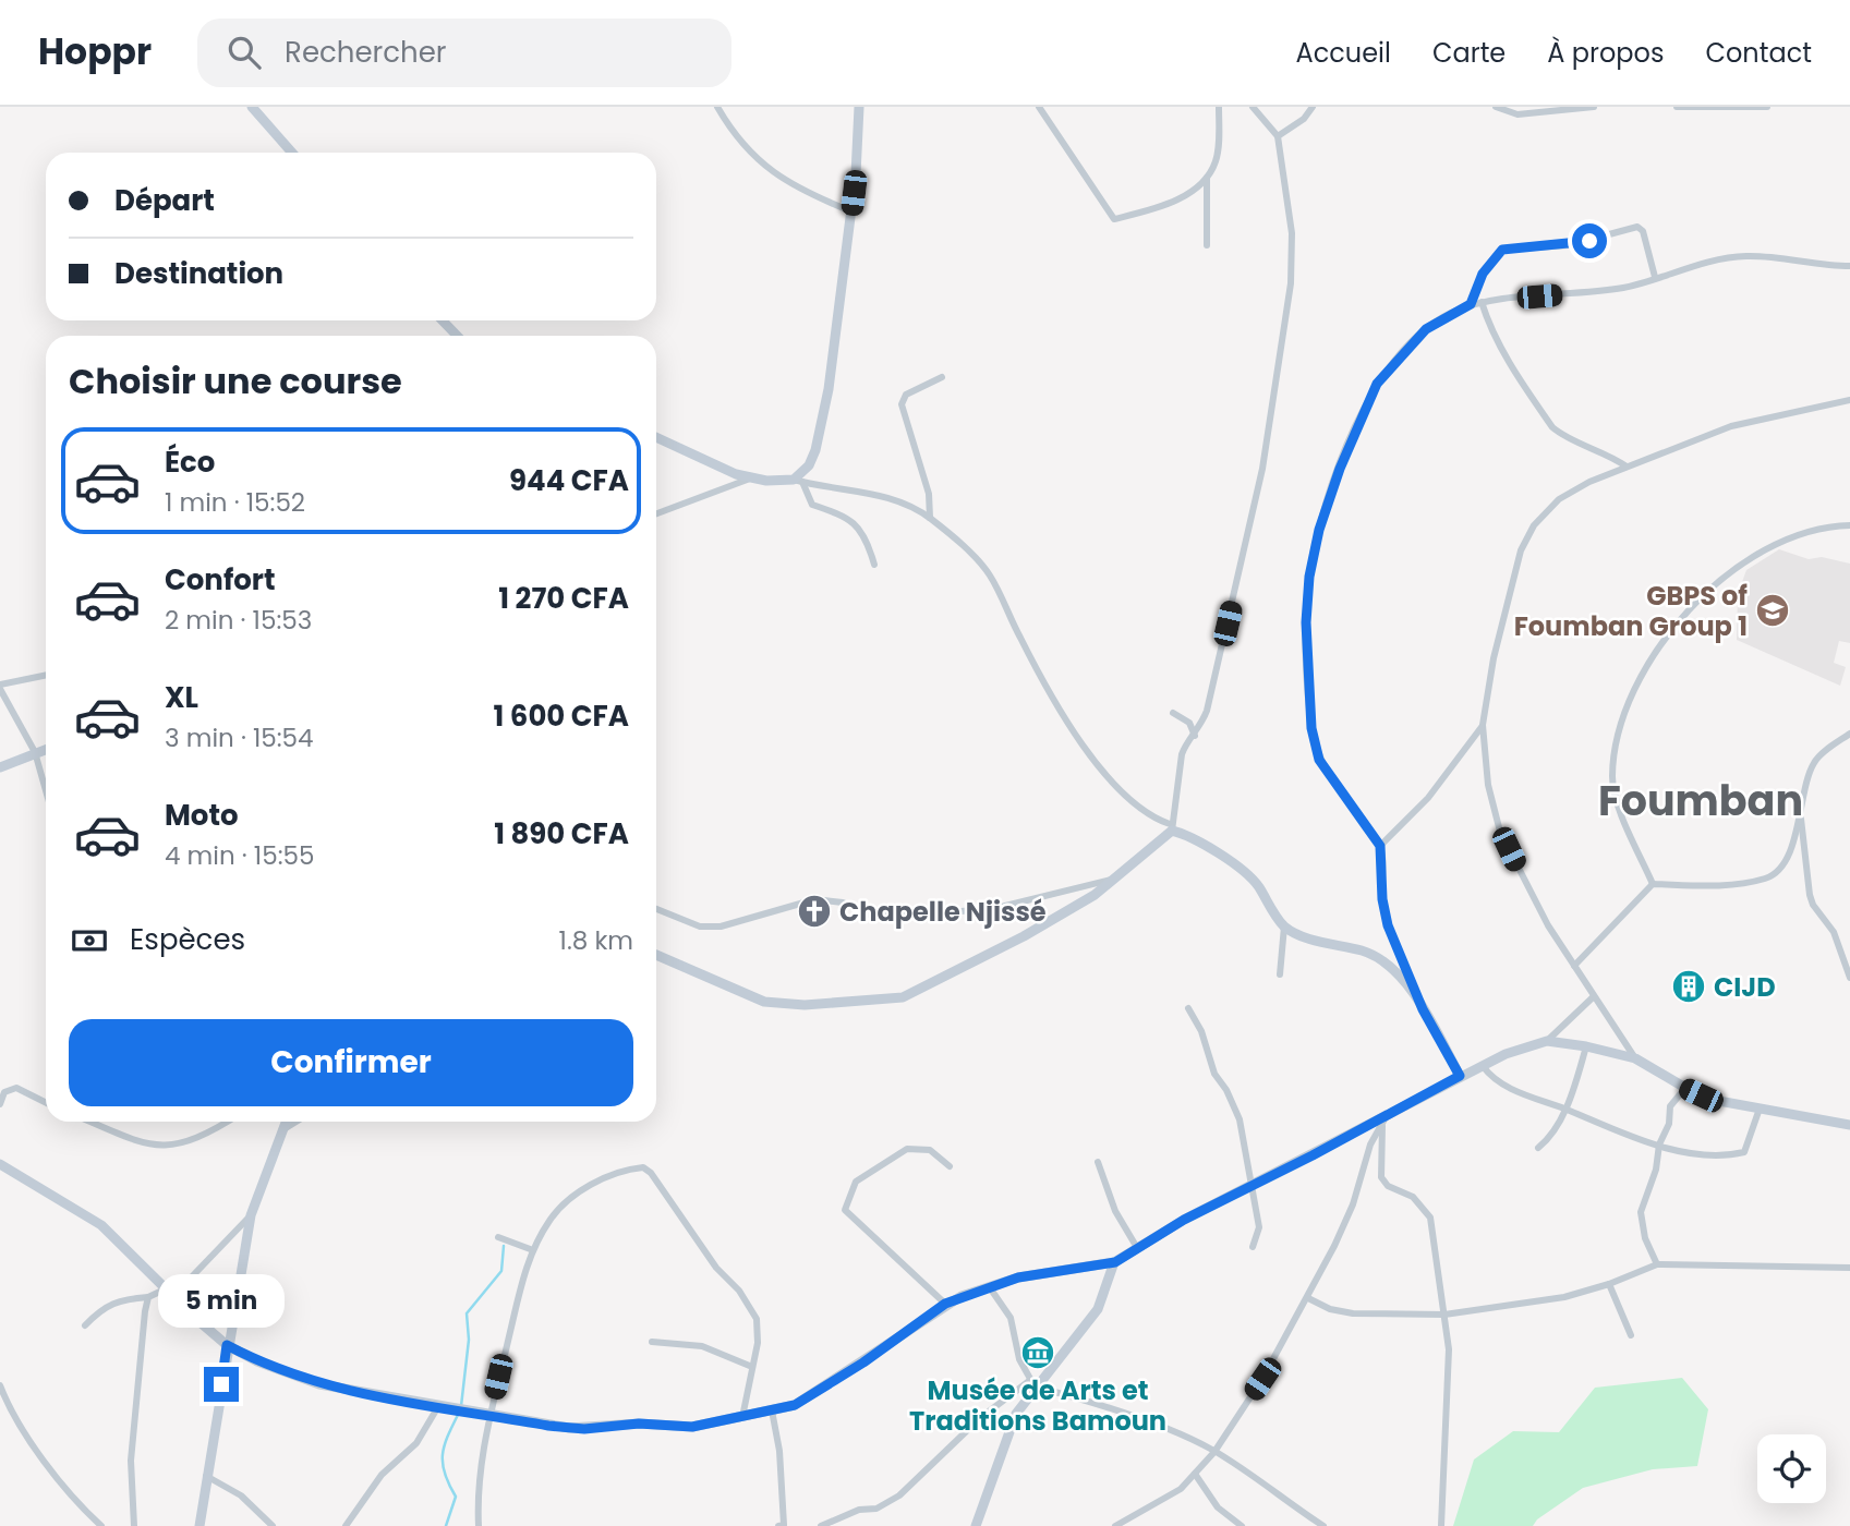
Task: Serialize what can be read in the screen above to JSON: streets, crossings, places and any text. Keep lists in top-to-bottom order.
{
  "districts": ["Foumban"],
  "places": {
    "school or university": ["GBPS of Foumban Group 1"],
    "church": ["Chapelle Njissé"],
    "building": ["CIJD"],
    "museum": ["Musée de Arts et Traditions Bamoun"]
  },
  "page": {
    "header": "Hoppr",
    "search": "Rechercher",
    "nav": [
      "Accueil",
      "Carte",
      "À propos",
      "Contact"
    ],
    "banner": ["Départ", "Destination"],
    "heading": "Choisir une course",
    "list": [
      {
        "name": "Éco",
        "note": "1 min · 15:52",
        "value": "944 CFA"
      },
      {
        "name": "Confort",
        "note": "2 min · 15:53",
        "value": "1 270 CFA"
      },
      {
        "name": "XL",
        "note": "3 min · 15:54",
        "value": "1 600 CFA"
      },
      {
        "name": "Moto",
        "note": "4 min · 15:55",
        "value": "1 890 CFA"
      }
    ],
    "pay": ["Espèces", "1.8 km"],
    "buttons": "Confirmer",
    "bubble": "5 min"
  }
}
